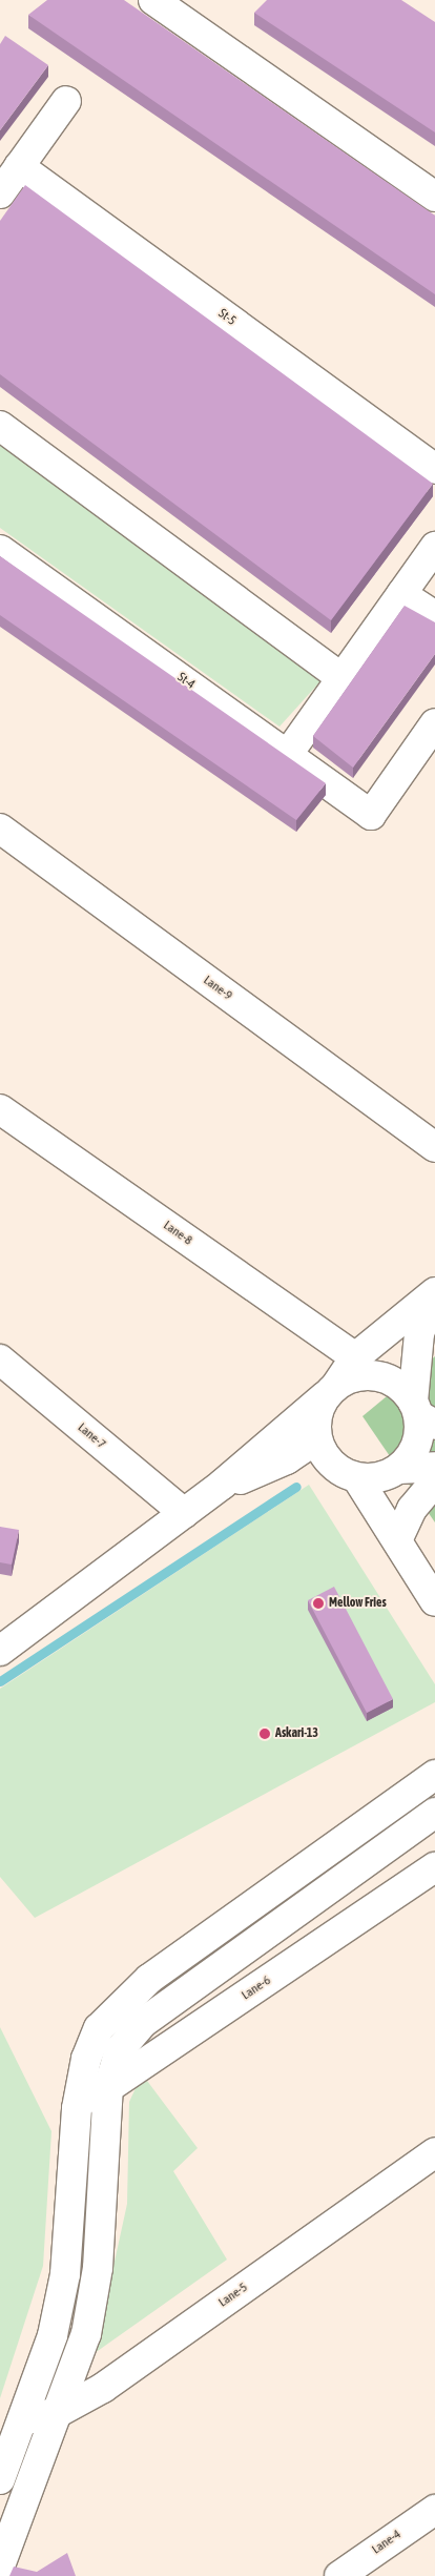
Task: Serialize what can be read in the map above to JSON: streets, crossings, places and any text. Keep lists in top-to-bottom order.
{
  "streets": {
    "street": [
      "St-5",
      "St-4",
      "Lane-9",
      "Lane-8",
      "Lane-7",
      "Lane-6",
      "Lane-5",
      "Lane-4"
    ]
  },
  "places": ["Mellow Fries", "Askari-13"]
}
